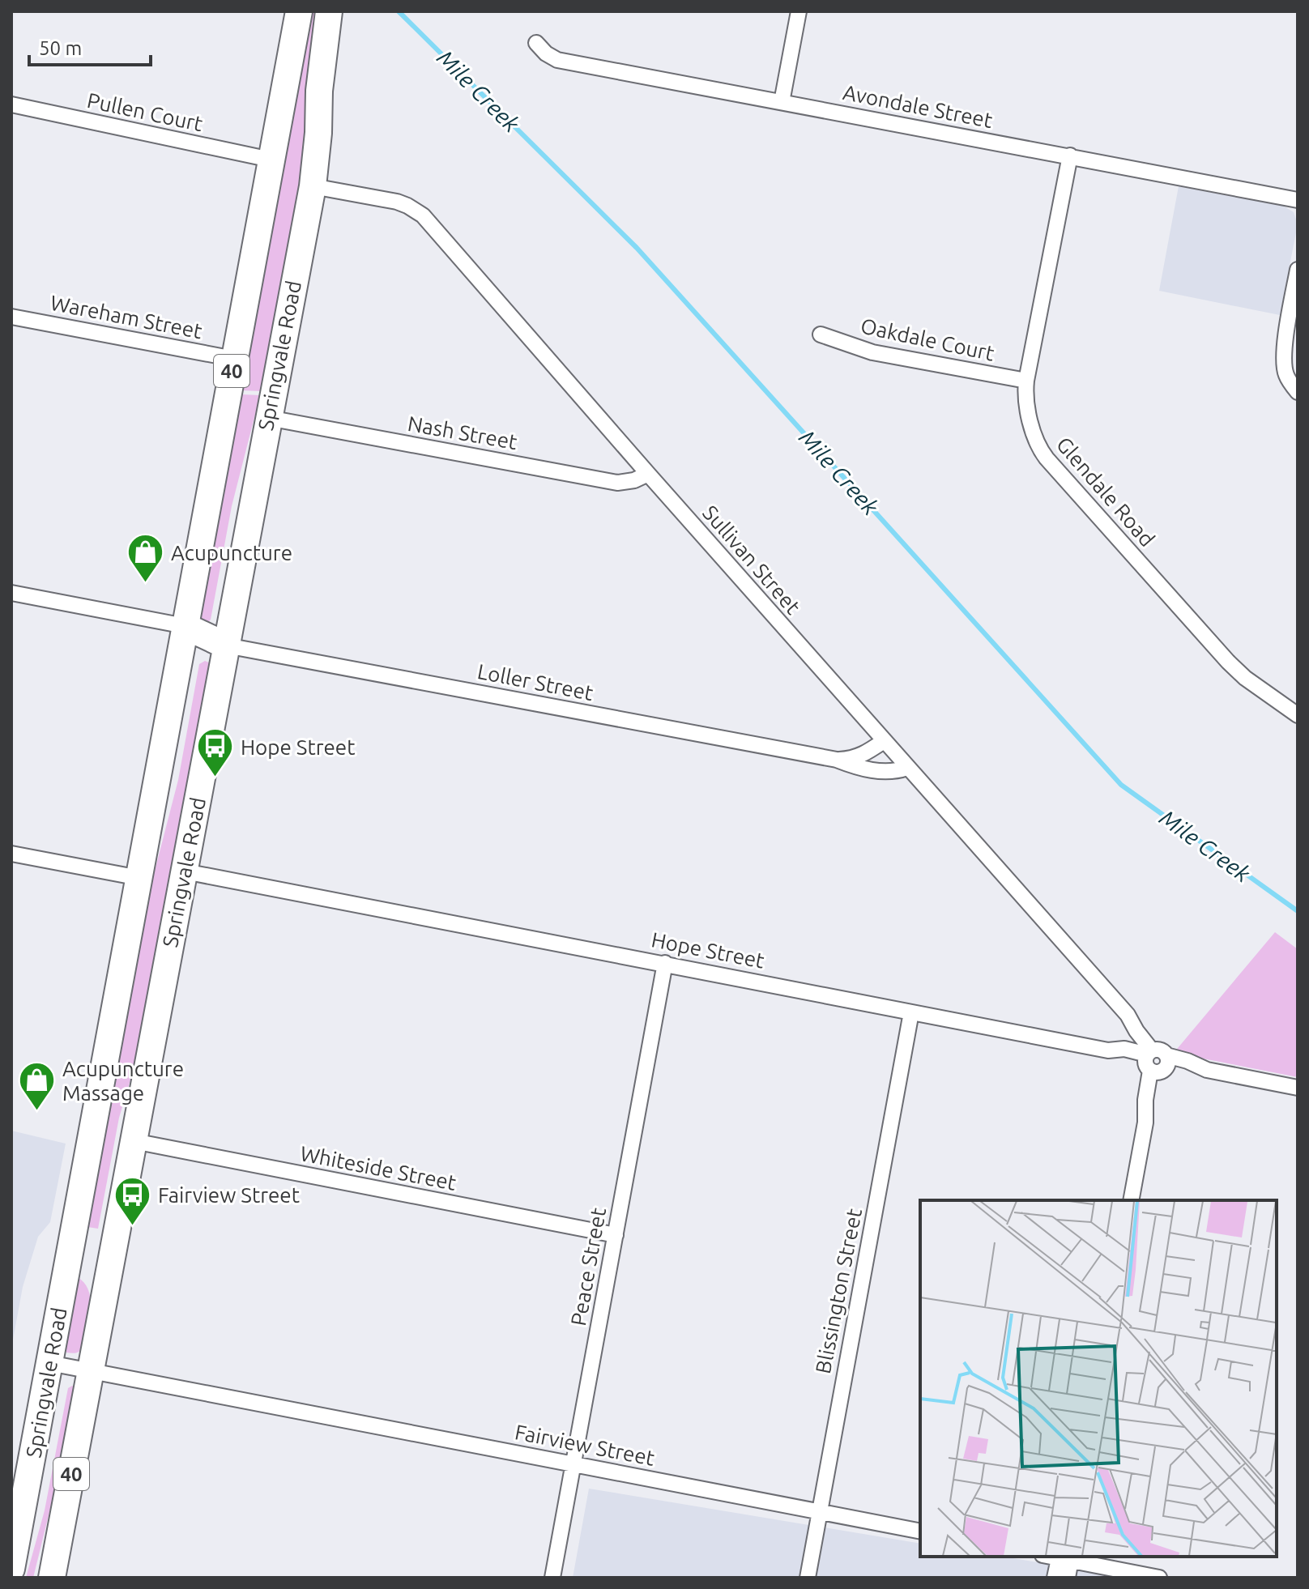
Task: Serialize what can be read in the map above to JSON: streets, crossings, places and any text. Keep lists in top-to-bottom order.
{
  "streets": {
    "highway": ["Springvale Road", "40"],
    "street": [
      "Avondale Street",
      "Pullen Court",
      "Wareham Street",
      "Oakdale Court",
      "Nash Street",
      "Glendale Road",
      "Sullivan Street",
      "Loller Street",
      "Hope Street",
      "Whiteside Street",
      "Peace Street",
      "Blissington Street",
      "Fairview Street"
    ]
  },
  "crossings": [
    ["Avondale Street", "Glendale Road"],
    ["Pullen Court", "Springvale Road"],
    ["Wareham Street", "Springvale Road"],
    ["Oakdale Court", "Glendale Road"],
    ["Springvale Road", "Nash Street"],
    ["Springvale Road", "Sullivan Street"],
    ["Springvale Road", "Loller Street"],
    ["Springvale Road", "Hope Street"],
    ["Springvale Road", "Whiteside Street"],
    ["Springvale Road", "Fairview Street"],
    ["Nash Street", "Sullivan Street"],
    ["Sullivan Street", "Loller Street"],
    ["Sullivan Street", "Hope Street"],
    ["Hope Street", "Peace Street"],
    ["Hope Street", "Blissington Street"],
    ["Whiteside Street", "Peace Street"],
    ["Peace Street", "Fairview Street"],
    ["Blissington Street", "Fairview Street"]
  ],
  "water": ["Mile Creek"],
  "places": {
    "shop": ["Acupuncture", "Acupuncture Massage"],
    "bus stop": ["Hope Street", "Fairview Street"]
  },
  "scale_bar": "50 m"
}
